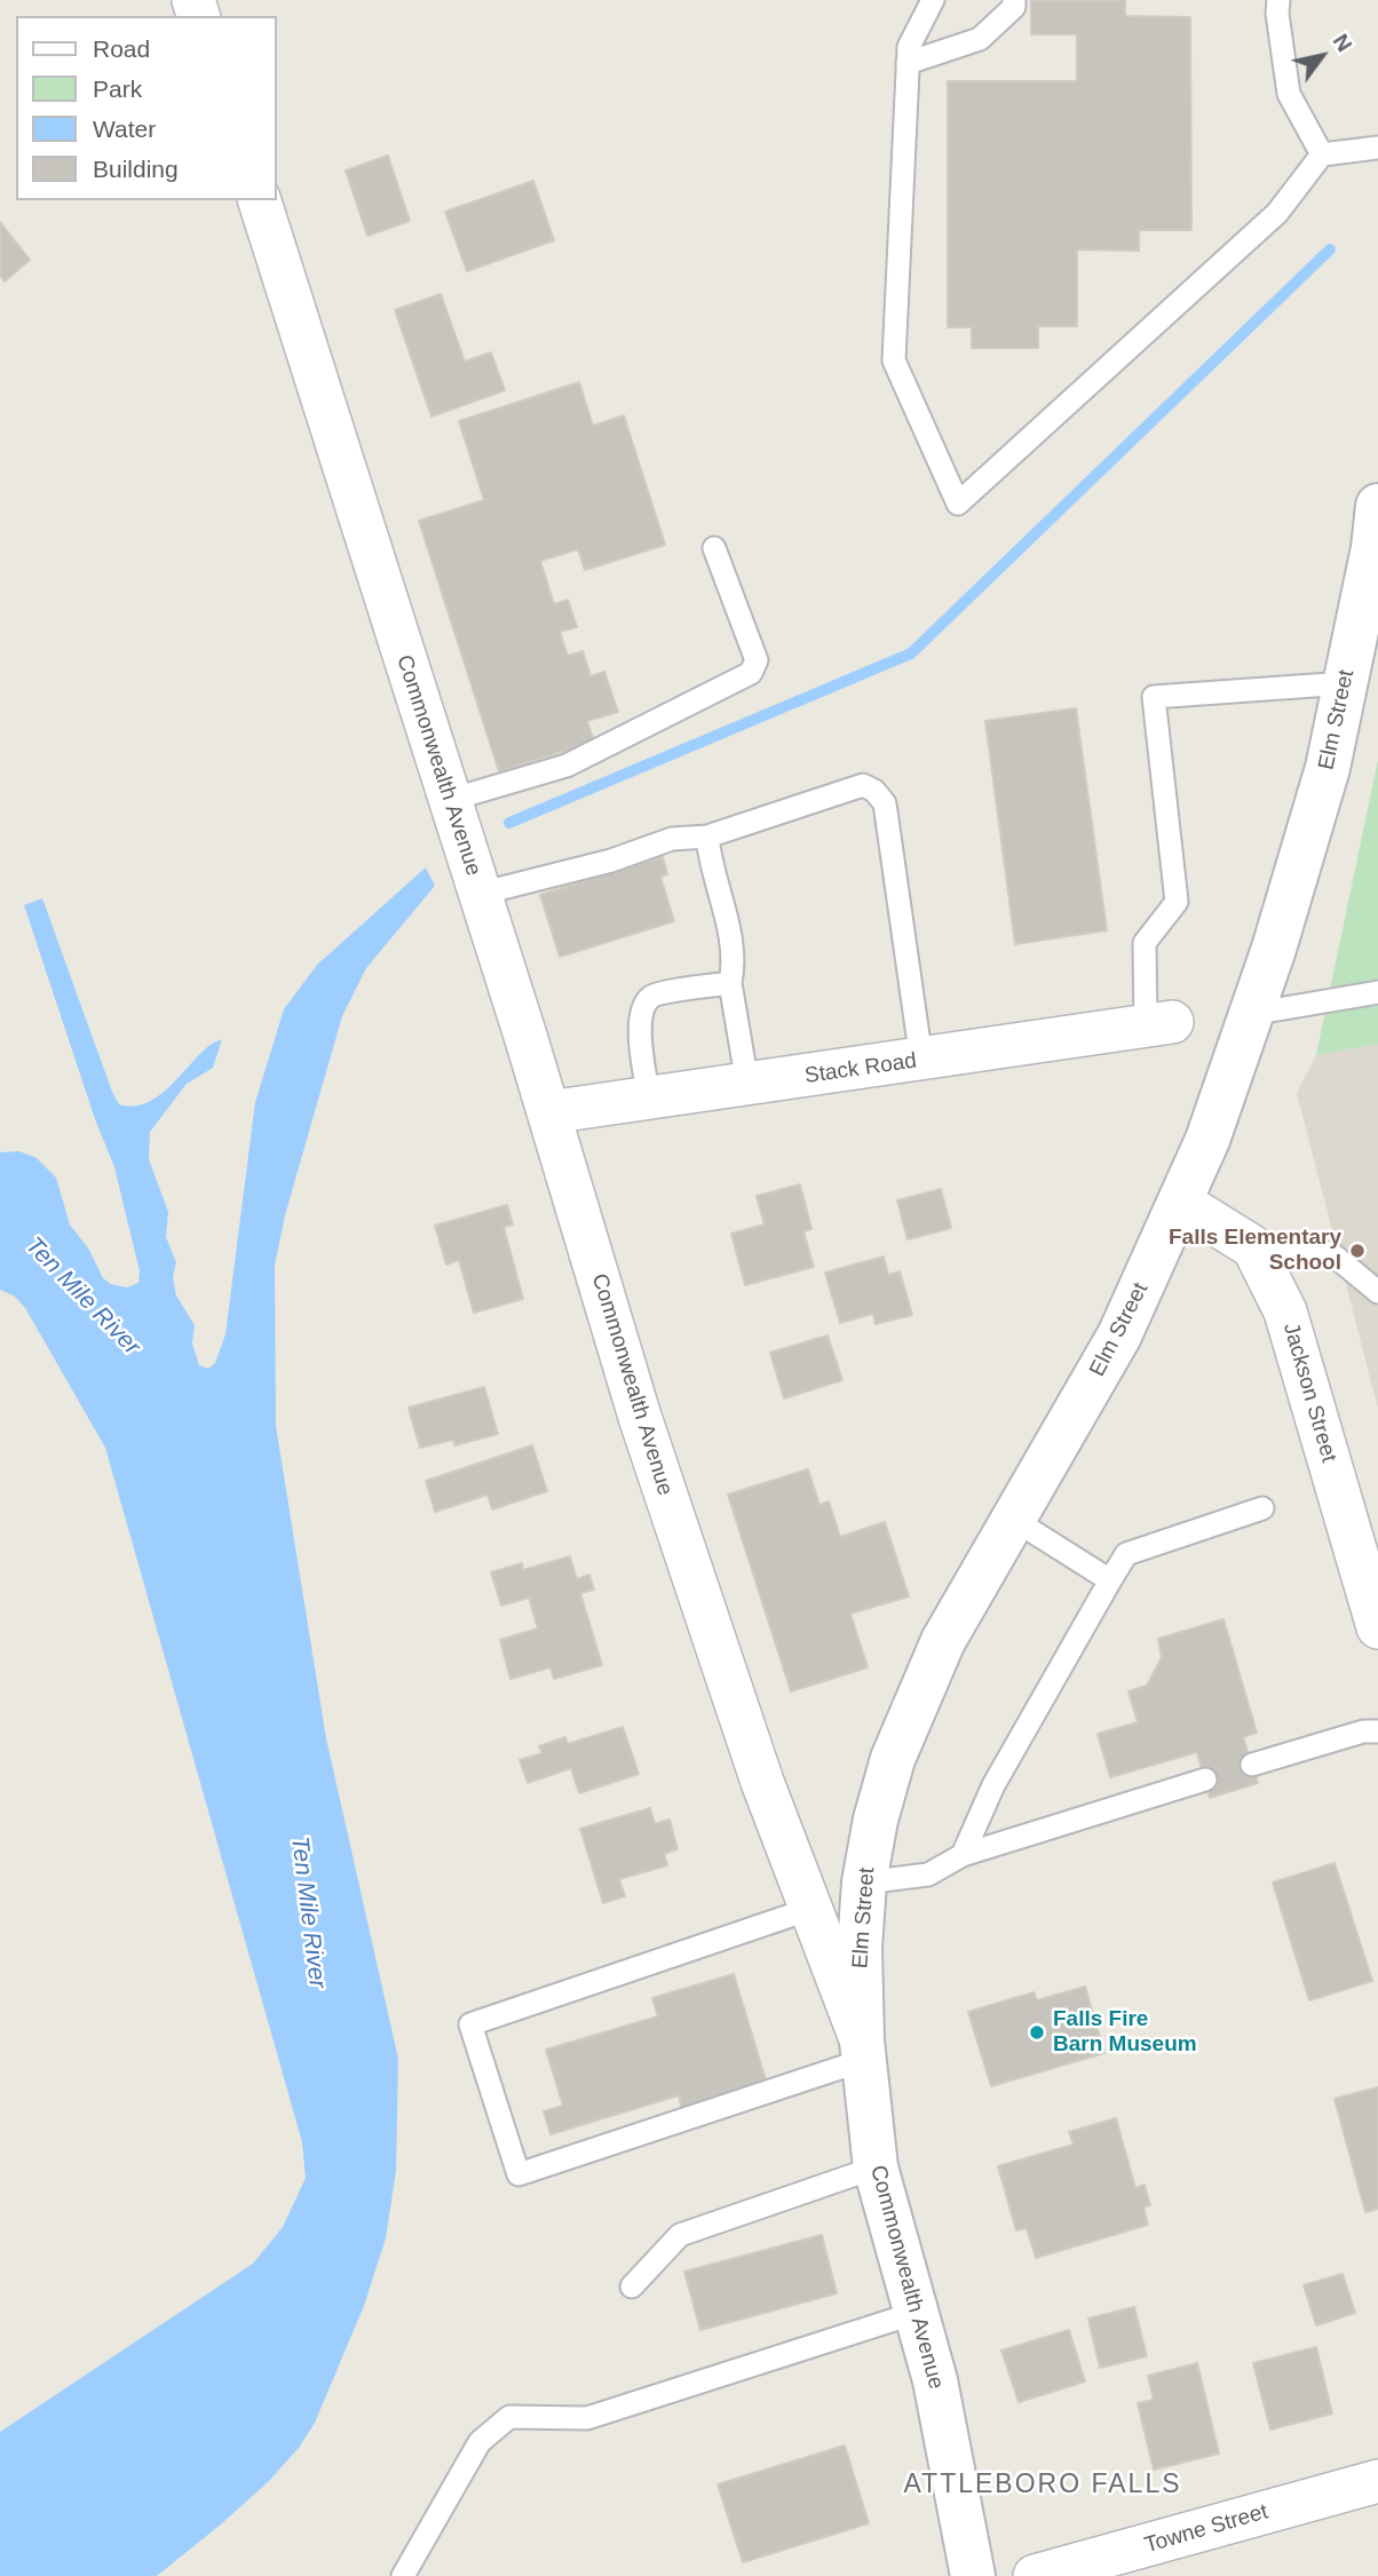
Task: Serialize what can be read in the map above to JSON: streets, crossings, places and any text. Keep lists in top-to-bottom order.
{
  "streets": {
    "main road": ["Elm Street", "Commonwealth Avenue"],
    "street": ["Stack Road", "Jackson Street", "Towne Street"]
  },
  "crossings": [
    ["Elm Street", "Commonwealth Avenue"],
    ["Commonwealth Avenue", "Stack Road"]
  ],
  "districts": ["ATTLEBORO FALLS"],
  "water": ["Ten Mile River"],
  "places": ["Falls Elementary School", "Falls Fire Barn Museum"],
  "legend": [
    "Road",
    "Park",
    "Water",
    "Building"
  ],
  "north": "top right"
}
